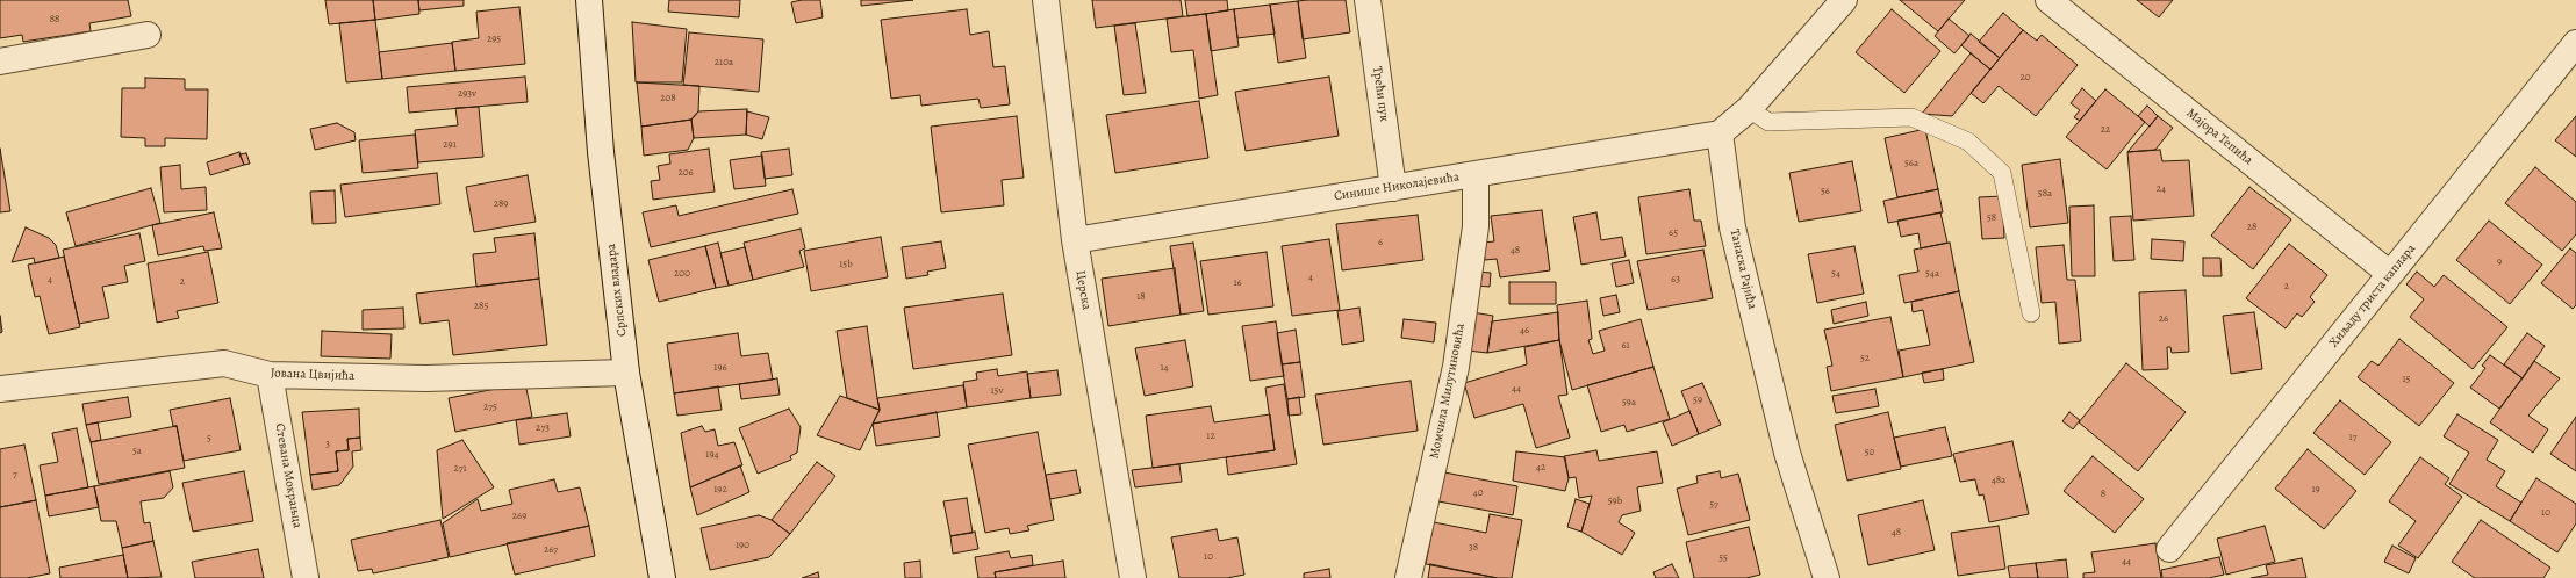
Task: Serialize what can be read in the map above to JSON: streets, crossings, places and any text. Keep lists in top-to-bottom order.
{
  "streets": {
    "street": [
      "Трећи пук",
      "Мајора Тепића",
      "Синише Николајевића",
      "Танаска Рајића",
      "Српских владара",
      "Церска",
      "Хиљаду триста каплара",
      "Јована Цвијића",
      "Момчила Милутиновића",
      "Стевана Мокрањца"
    ]
  },
  "crossings": [
    ["Трећи пук", "Синише Николајевића"],
    ["Мајора Тепића", "Хиљаду триста каплара"],
    ["Синише Николајевића", "Танаска Рајића"],
    ["Синише Николајевића", "Церска"],
    ["Синише Николајевића", "Момчила Милутиновића"],
    ["Српских владара", "Јована Цвијића"],
    ["Јована Цвијића", "Стевана Мокрањца"]
  ],
  "house_numbers": [
    "88",
    "295",
    "210a",
    "20",
    "293v",
    "208",
    "22",
    "291",
    "56a",
    "206",
    "24",
    "56",
    "58a",
    "289",
    "58",
    "28",
    "65",
    "6",
    "48",
    "9",
    "15b",
    "200",
    "54",
    "54a",
    "4",
    "4",
    "63",
    "2",
    "16",
    "2",
    "18",
    "285",
    "26",
    "46",
    "61",
    "52",
    "196",
    "14",
    "15",
    "44",
    "15v",
    "59",
    "59a",
    "275",
    "273",
    "12",
    "17",
    "5",
    "3",
    "5a",
    "50",
    "194",
    "42",
    "271",
    "7",
    "48a",
    "192",
    "19",
    "40",
    "8",
    "59b",
    "57",
    "10",
    "269",
    "48",
    "190",
    "38",
    "267",
    "10",
    "55",
    "44"
  ]
}
